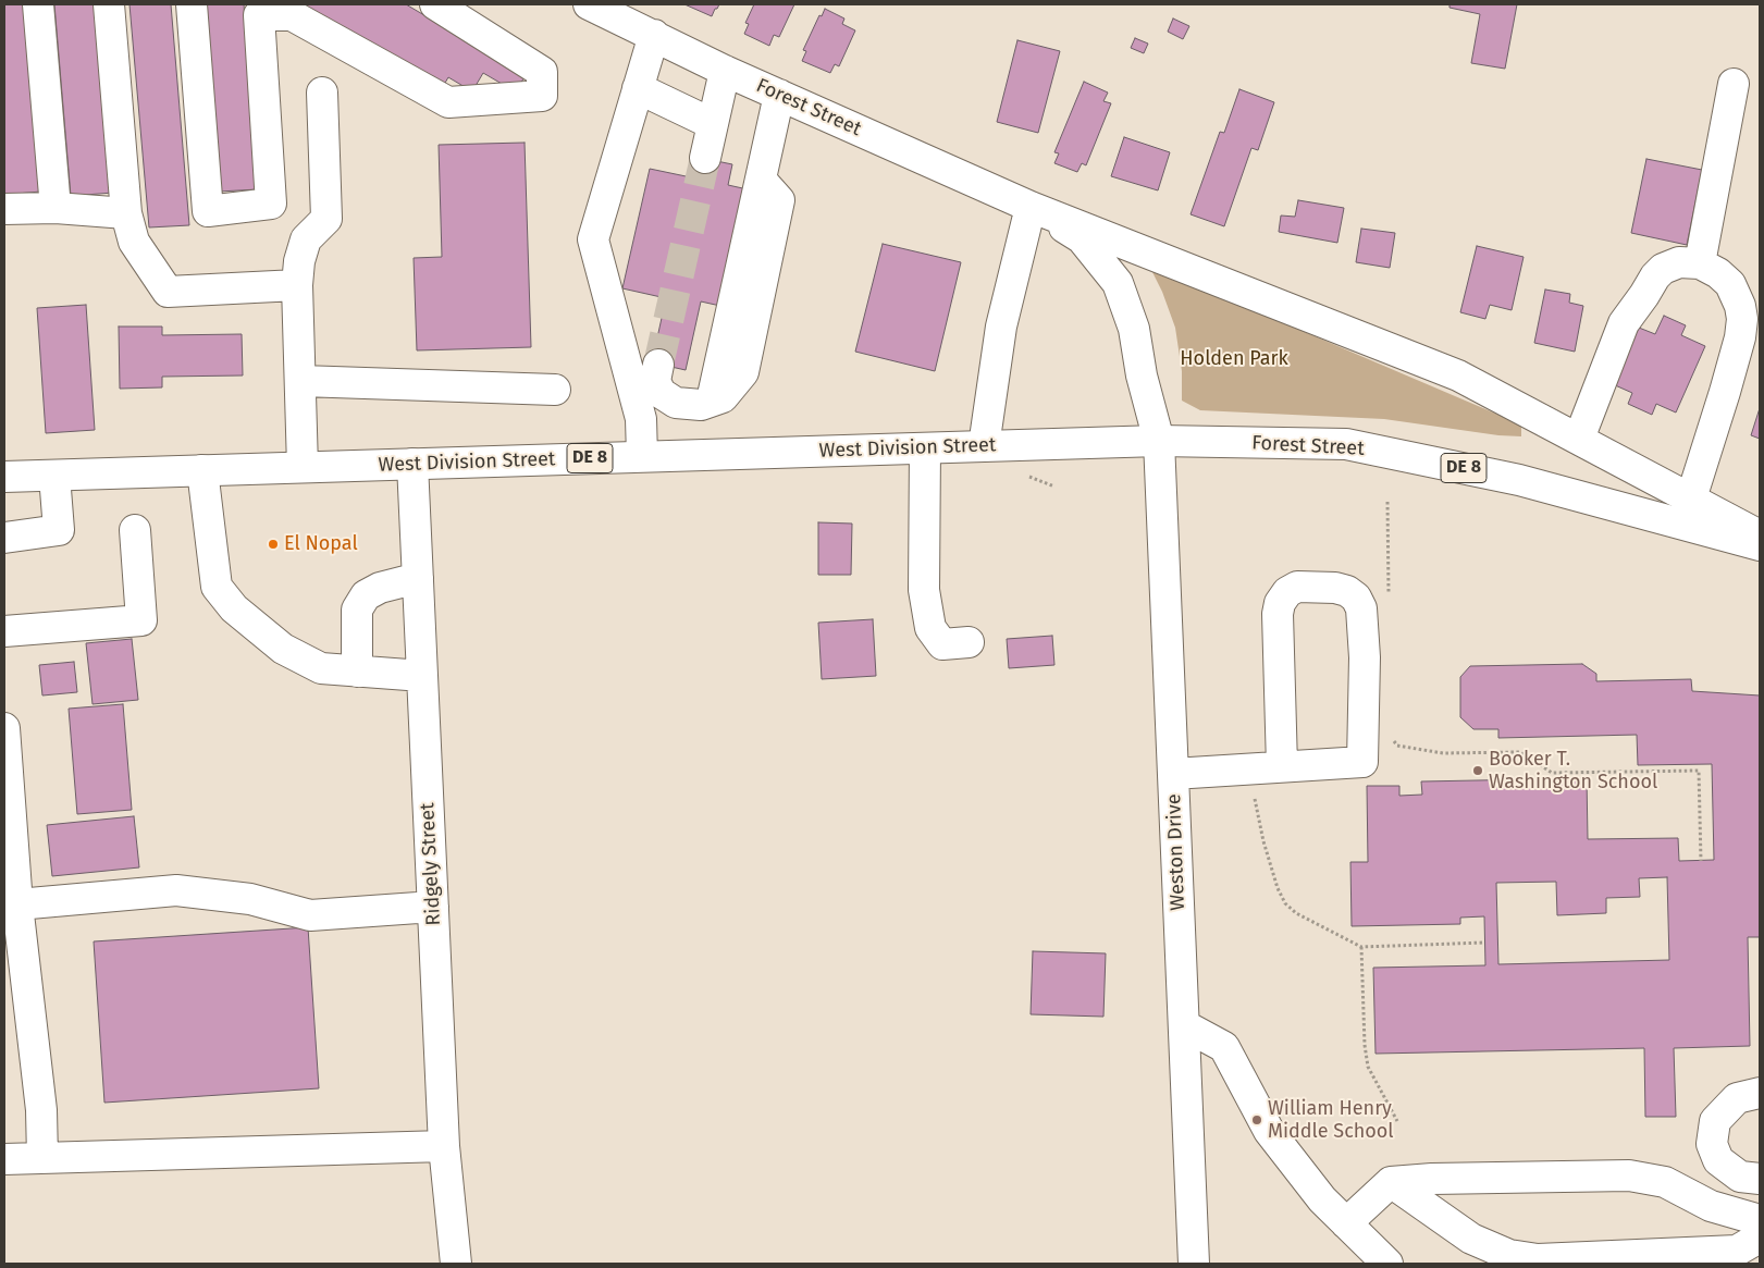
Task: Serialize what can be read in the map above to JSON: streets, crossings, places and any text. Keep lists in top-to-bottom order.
{
  "streets": {
    "main road": [
      "Forest Street",
      "West Division Street",
      "DE 8",
      "Weston Drive",
      "Ridgely Street"
    ]
  },
  "crossings": [
    ["Forest Street", "West Division Street"],
    ["Forest Street", "Weston Drive"],
    ["West Division Street", "Weston Drive"],
    ["West Division Street", "Ridgely Street"]
  ],
  "parks": ["Holden Park"],
  "places": ["El Nopal", "Booker T. Washington School", "William Henry Middle School"]
}
